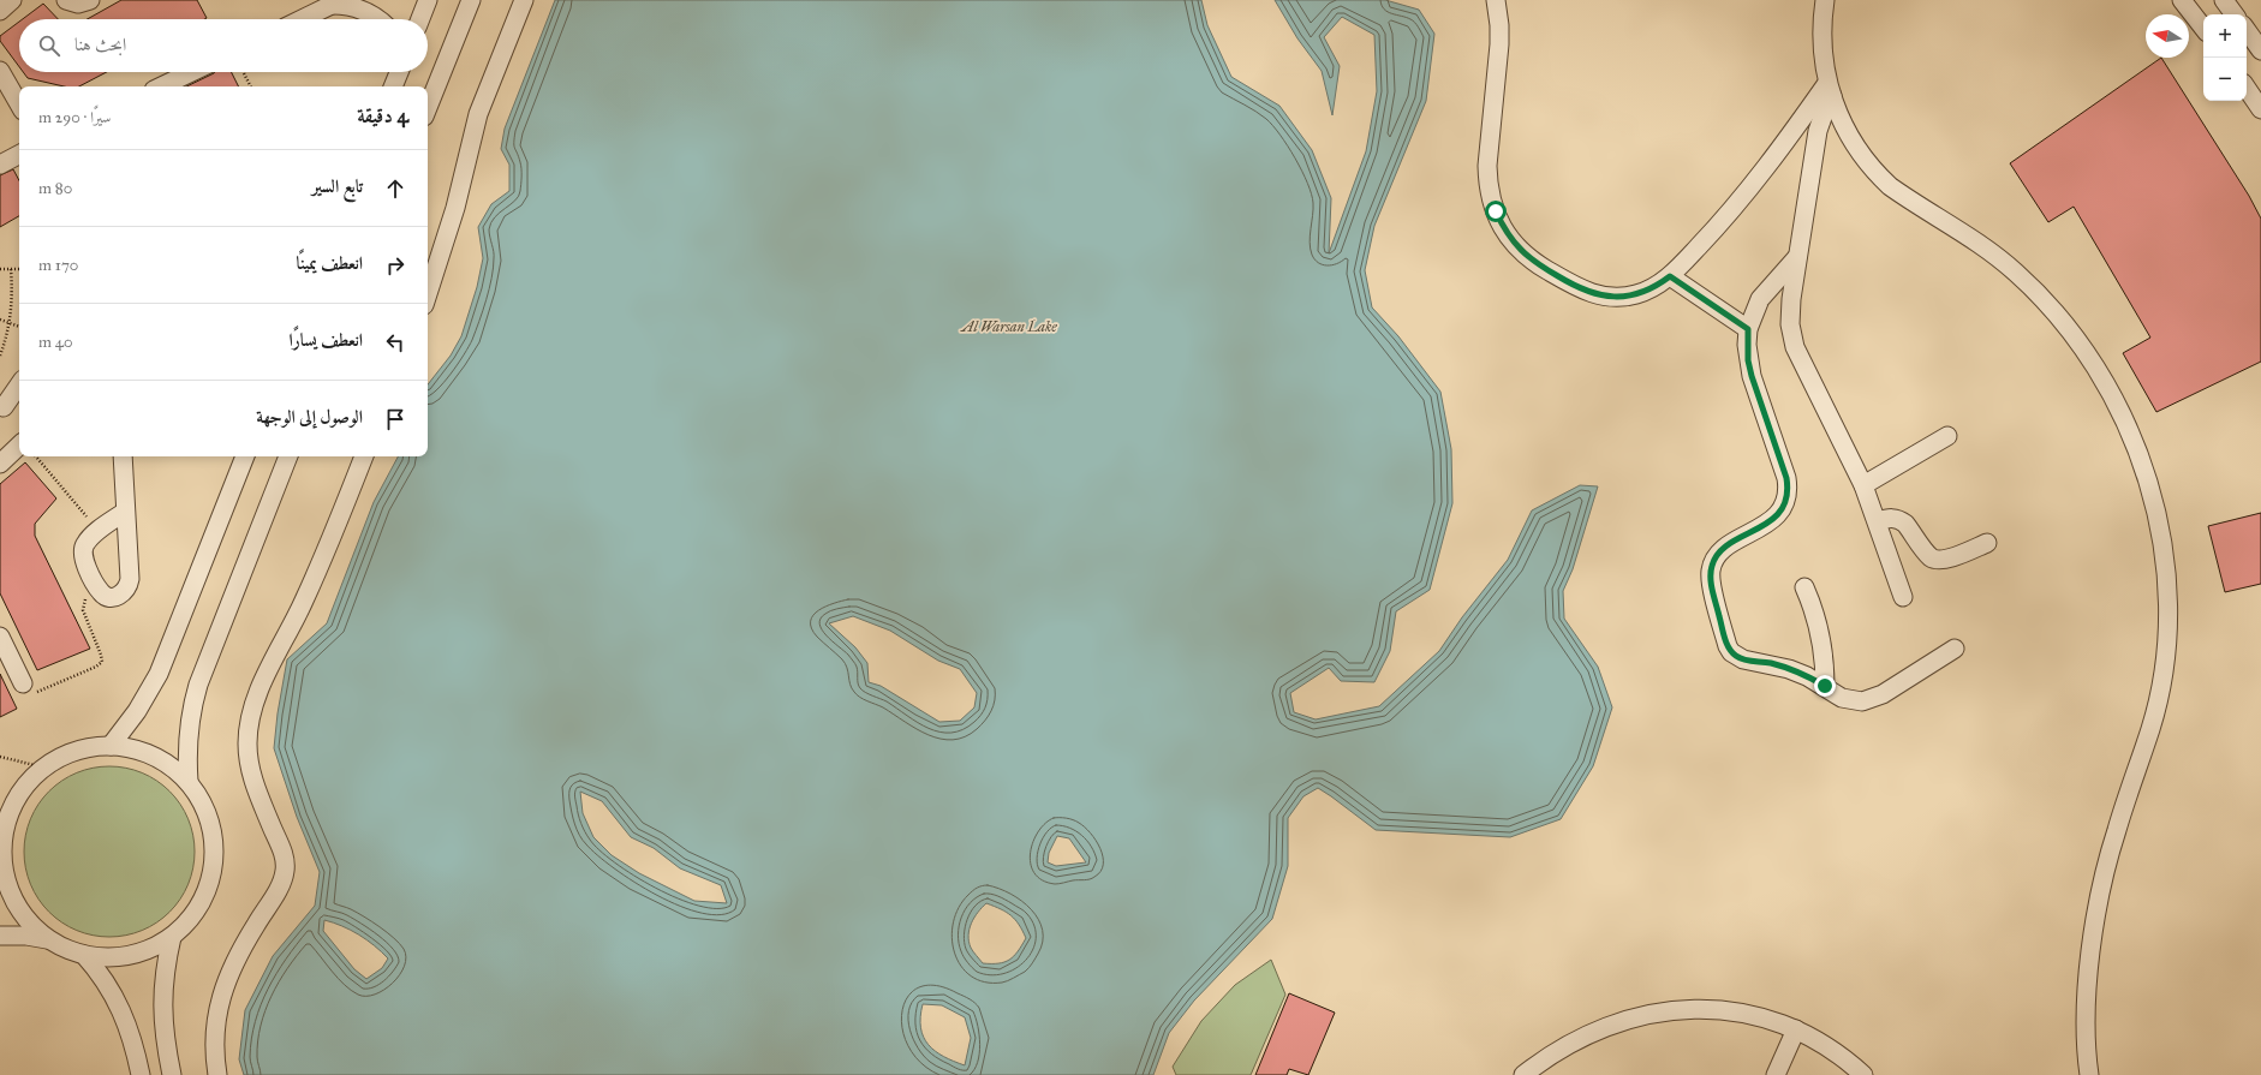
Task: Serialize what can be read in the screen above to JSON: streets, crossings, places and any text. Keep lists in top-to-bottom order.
{
  "water": ["Al Warsan Lake"],
  "north": "left",
  "page": {
    "map_buttons": ["+", "−"],
    "search": "ابحث هنا",
    "heading": ["4 دقيقة", "سيرًا · 290 m"],
    "list": [
      ["تابع السير", "80 m"],
      ["انعطف يمينًا", "170 m"],
      ["انعطف يسارًا", "40 m"],
      "الوصول إلى الوجهة"
    ]
  }
}
